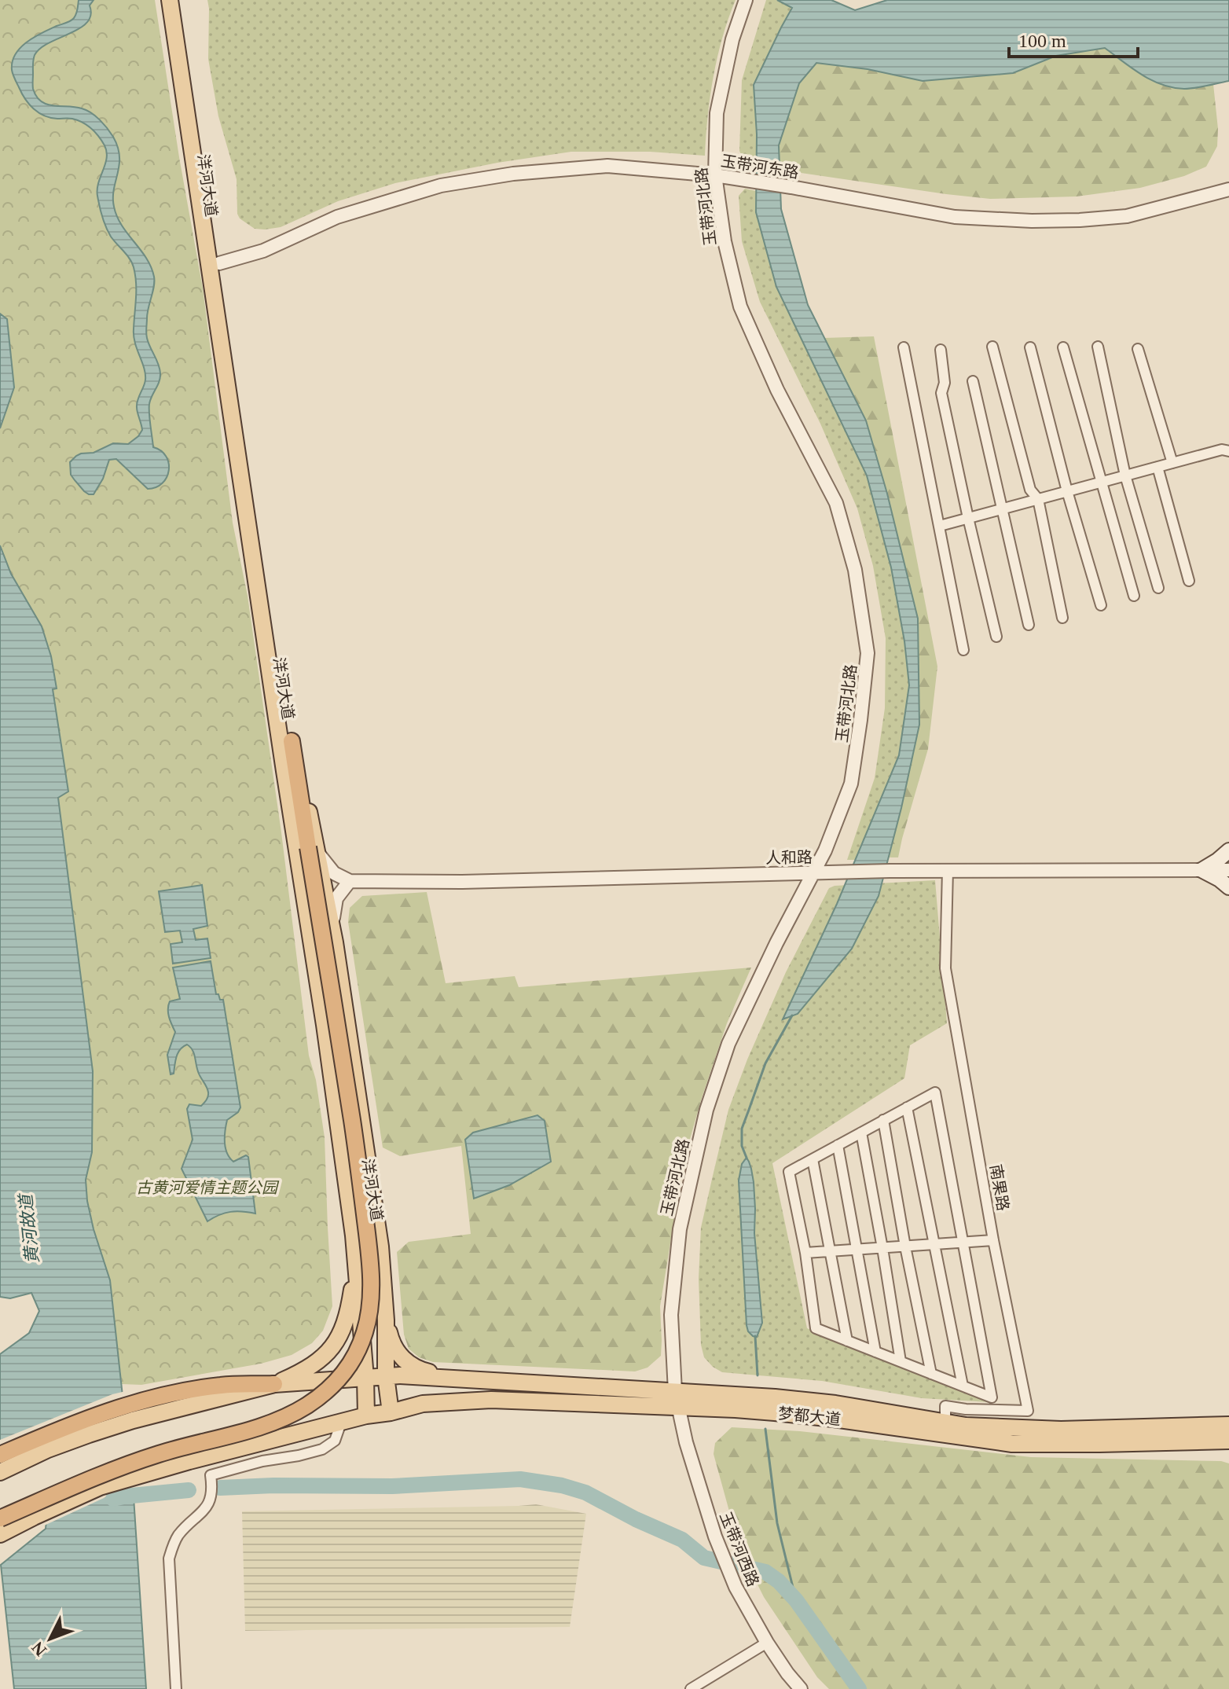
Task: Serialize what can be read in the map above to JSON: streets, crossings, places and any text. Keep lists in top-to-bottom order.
{
  "streets": {
    "main road": ["洋河大道", "梦都大道"],
    "street": [
      "玉带河东路",
      "玉带河北路",
      "人和路",
      "南果路",
      "玉带河西路"
    ]
  },
  "crossings": [
    ["玉带河东路", "洋河大道"],
    ["玉带河东路", "玉带河北路"],
    ["洋河大道", "梦都大道"],
    ["玉带河北路", "人和路"],
    ["玉带河北路", "梦都大道"],
    ["玉带河北路", "玉带河西路"],
    ["人和路", "南果路"],
    ["南果路", "梦都大道"],
    ["梦都大道", "玉带河西路"]
  ],
  "water": ["黄河故道"],
  "parks": ["古黄河爱情主题公园"],
  "scale_bar": "100 m",
  "north": "bottom left"
}
